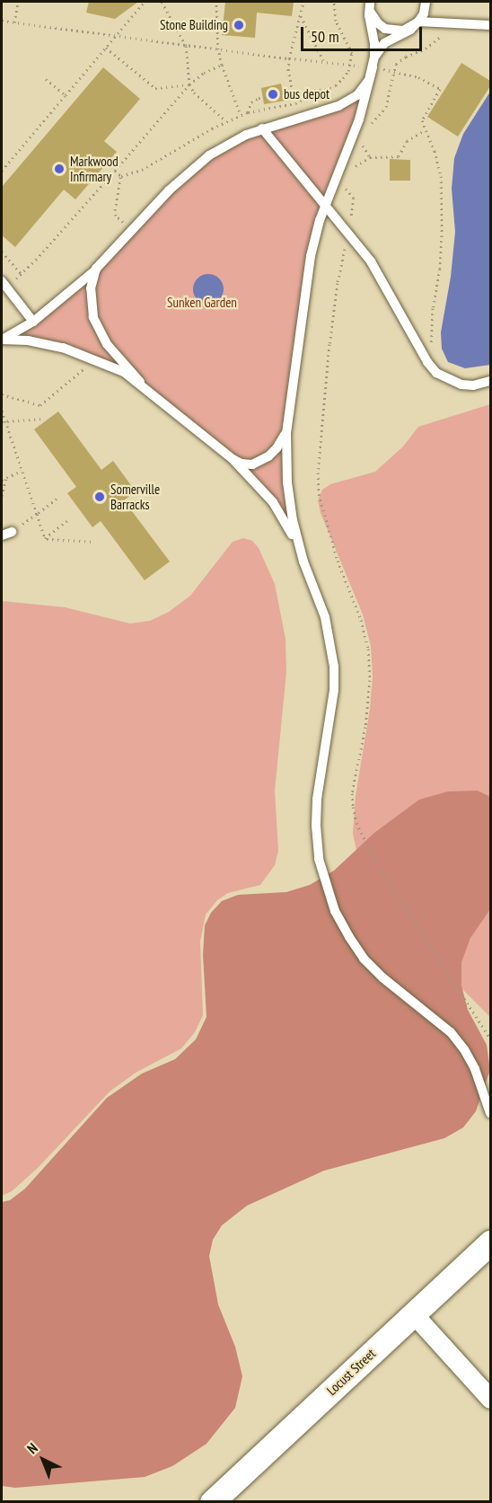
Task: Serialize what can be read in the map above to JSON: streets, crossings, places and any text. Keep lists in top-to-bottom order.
{
  "streets": {
    "street": ["Locust Street"]
  },
  "parks": ["Sunken Garden"],
  "places": [
    "Stone Building",
    "bus depot",
    "Markwood Infirmary",
    "Somerville Barracks"
  ],
  "scale_bar": "50 m",
  "north": "top left"
}
